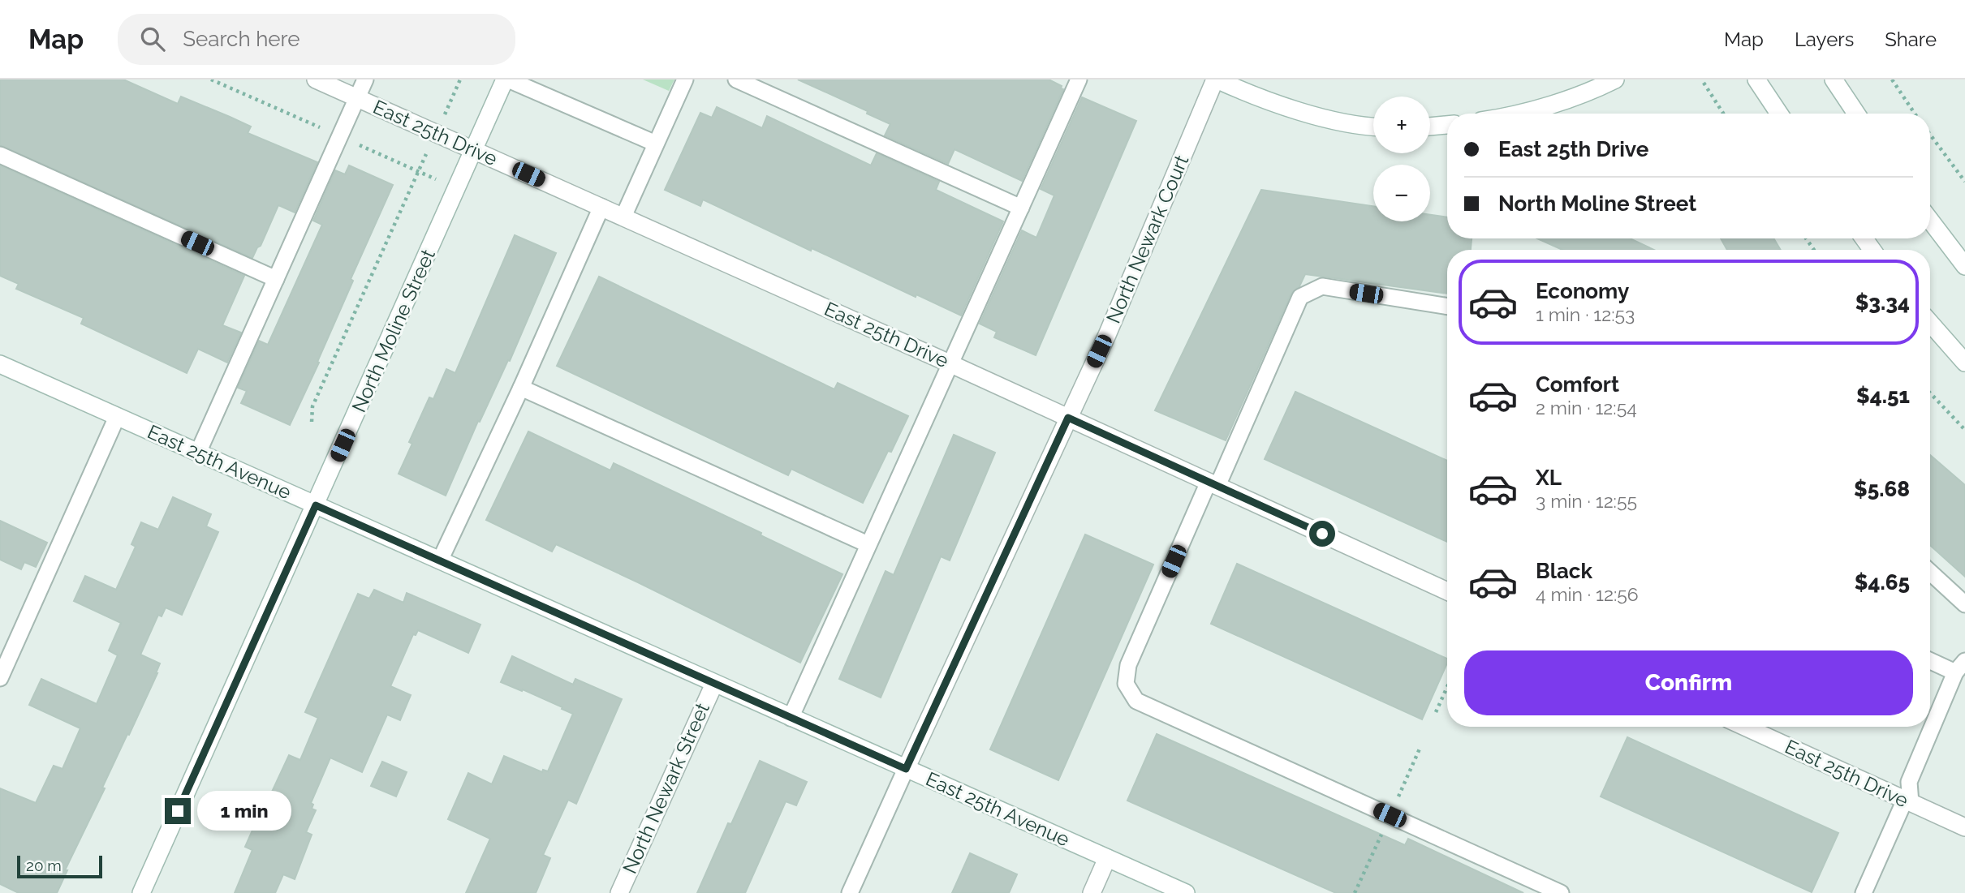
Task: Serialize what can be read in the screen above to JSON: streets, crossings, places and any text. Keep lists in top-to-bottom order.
{
  "streets": {
    "street": [
      "East 25th Drive",
      "North Newark Court",
      "North Moline Street",
      "East 25th Avenue",
      "North Newark Street"
    ]
  },
  "crossings": [
    ["East 25th Drive", "North Newark Court"],
    ["East 25th Drive", "North Moline Street"],
    ["North Newark Court", "East 25th Avenue"],
    ["North Moline Street", "East 25th Avenue"],
    ["East 25th Avenue", "North Newark Street"]
  ],
  "scale_bar": "20 m",
  "page": {
    "header": "Map",
    "search": "Search here",
    "nav": ["Map", "Layers", "Share"],
    "map_buttons": ["+", "−"],
    "banner": ["East 25th Drive", "North Moline Street"],
    "list": [
      {
        "name": "Economy",
        "note": "1 min · 12:53",
        "value": "$3.34"
      },
      {
        "name": "Comfort",
        "note": "2 min · 12:54",
        "value": "$4.51"
      },
      {
        "name": "XL",
        "note": "3 min · 12:55",
        "value": "$5.68"
      },
      {
        "name": "Black",
        "note": "4 min · 12:56",
        "value": "$4.65"
      }
    ],
    "buttons": "Confirm",
    "bubble": "1 min",
    "scale": "20 m"
  }
}
